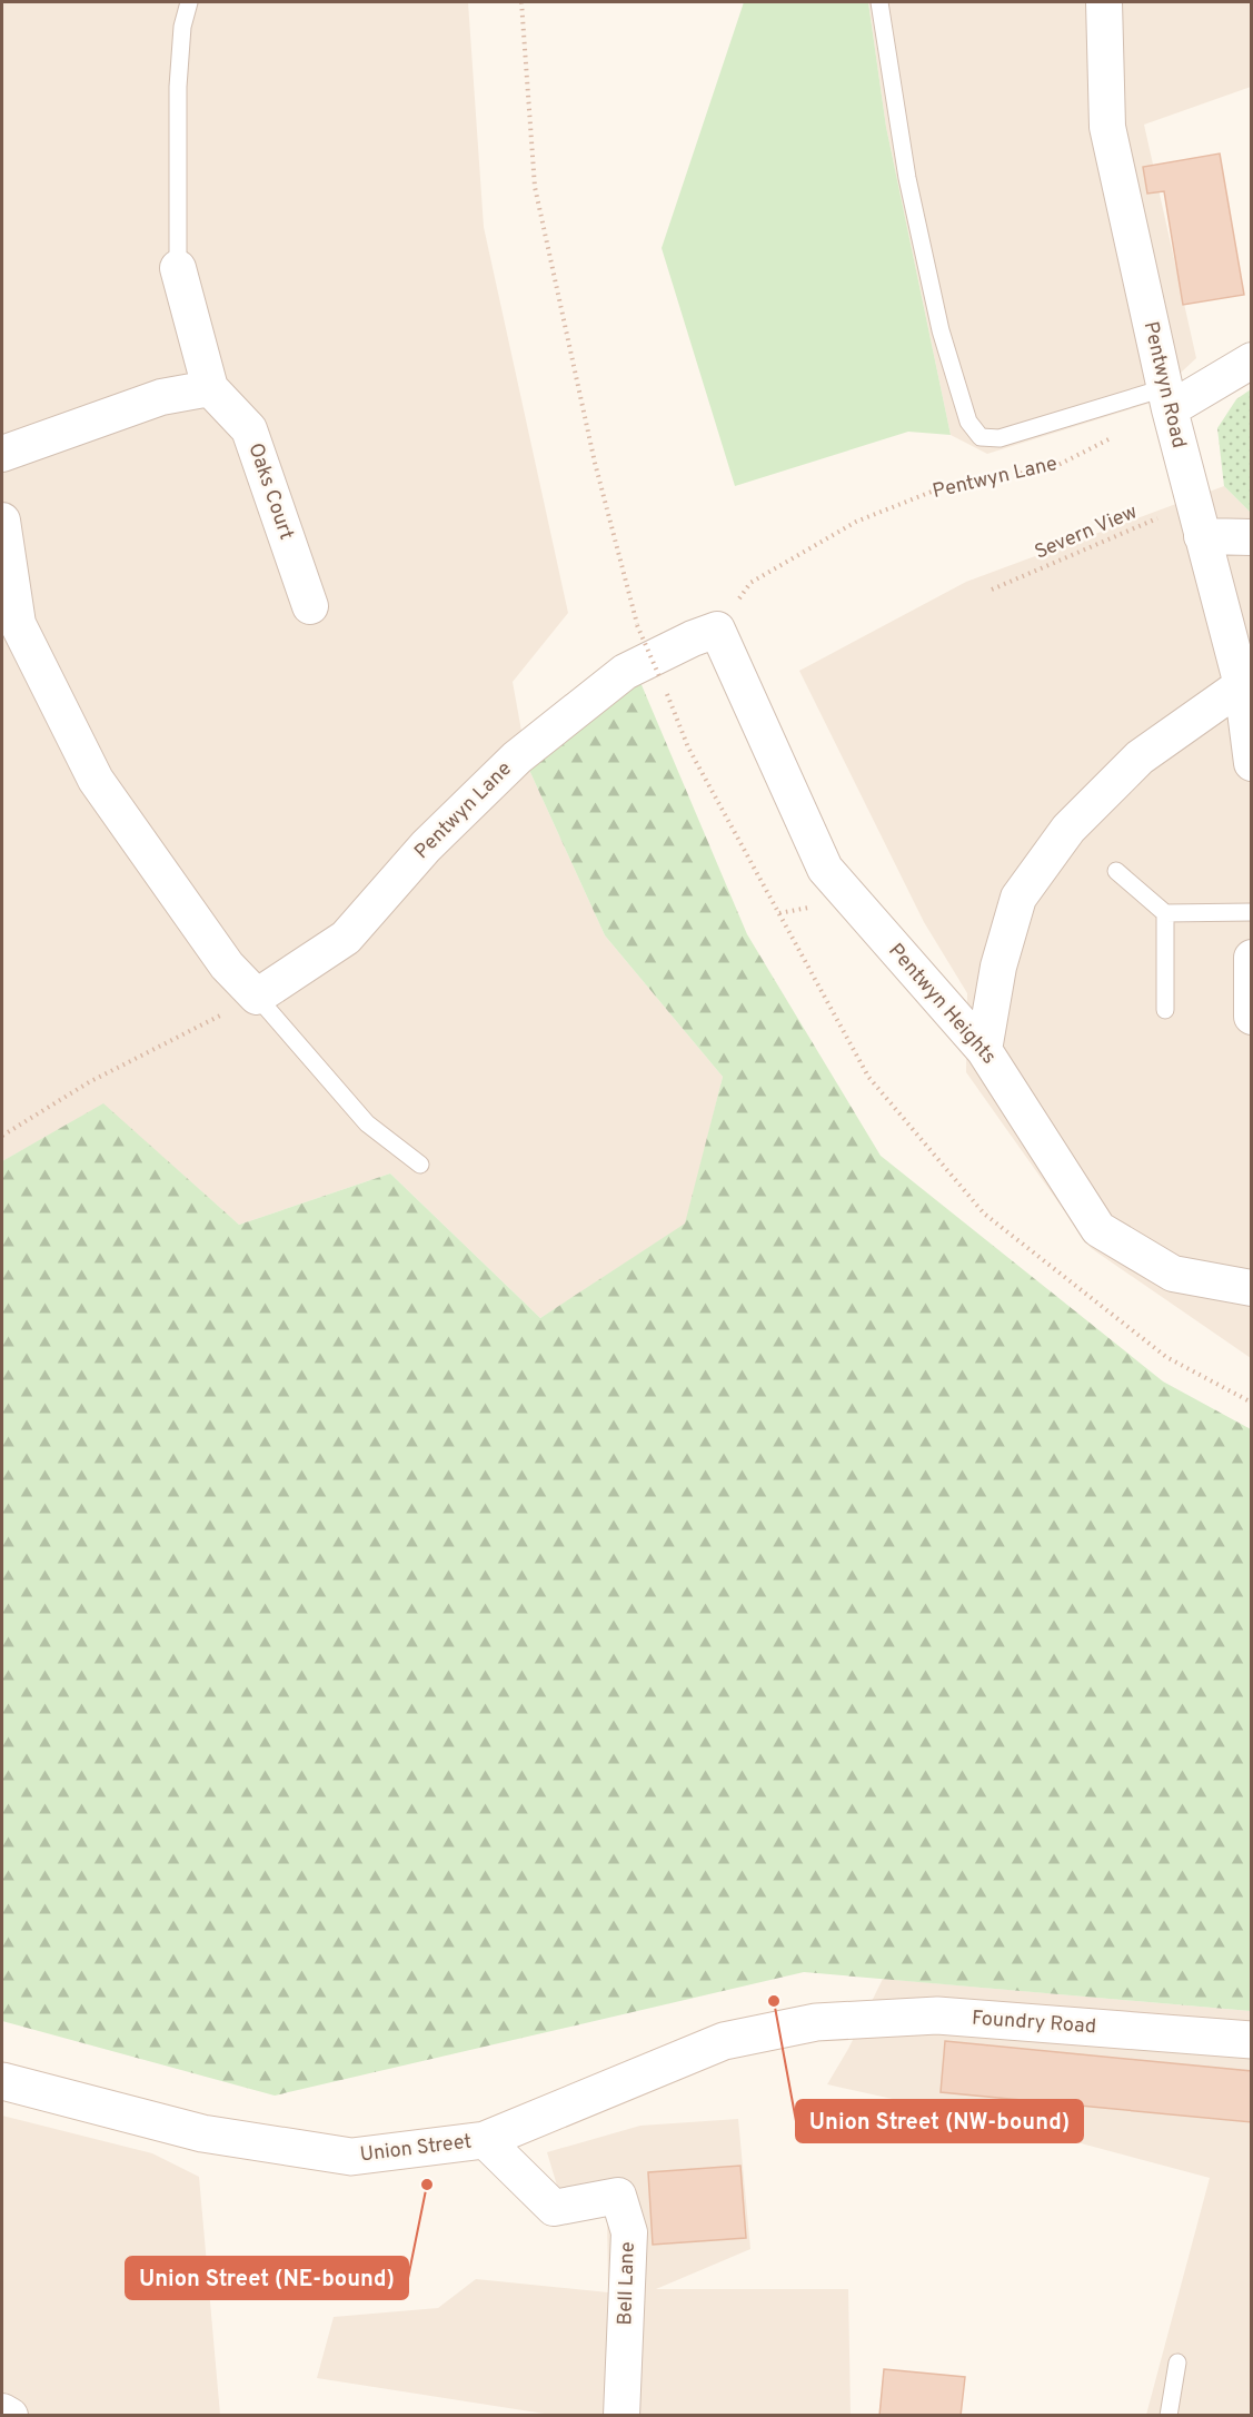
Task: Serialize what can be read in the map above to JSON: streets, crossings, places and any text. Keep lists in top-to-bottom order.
{
  "streets": {
    "main road": ["Foundry Road", "Union Street"],
    "street": [
      "Pentwyn Road",
      "Pentwyn Lane",
      "Oaks Court",
      "Pentwyn Heights",
      "Bell Lane"
    ],
    "path": ["Severn View"]
  },
  "crossings": [
    ["Pentwyn Road", "Severn View"],
    ["Pentwyn Lane", "Pentwyn Heights"],
    ["Foundry Road", "Union Street"],
    ["Union Street", "Bell Lane"]
  ],
  "places": ["Union Street (NW-bound)", "Union Street (NE-bound)"]
}
